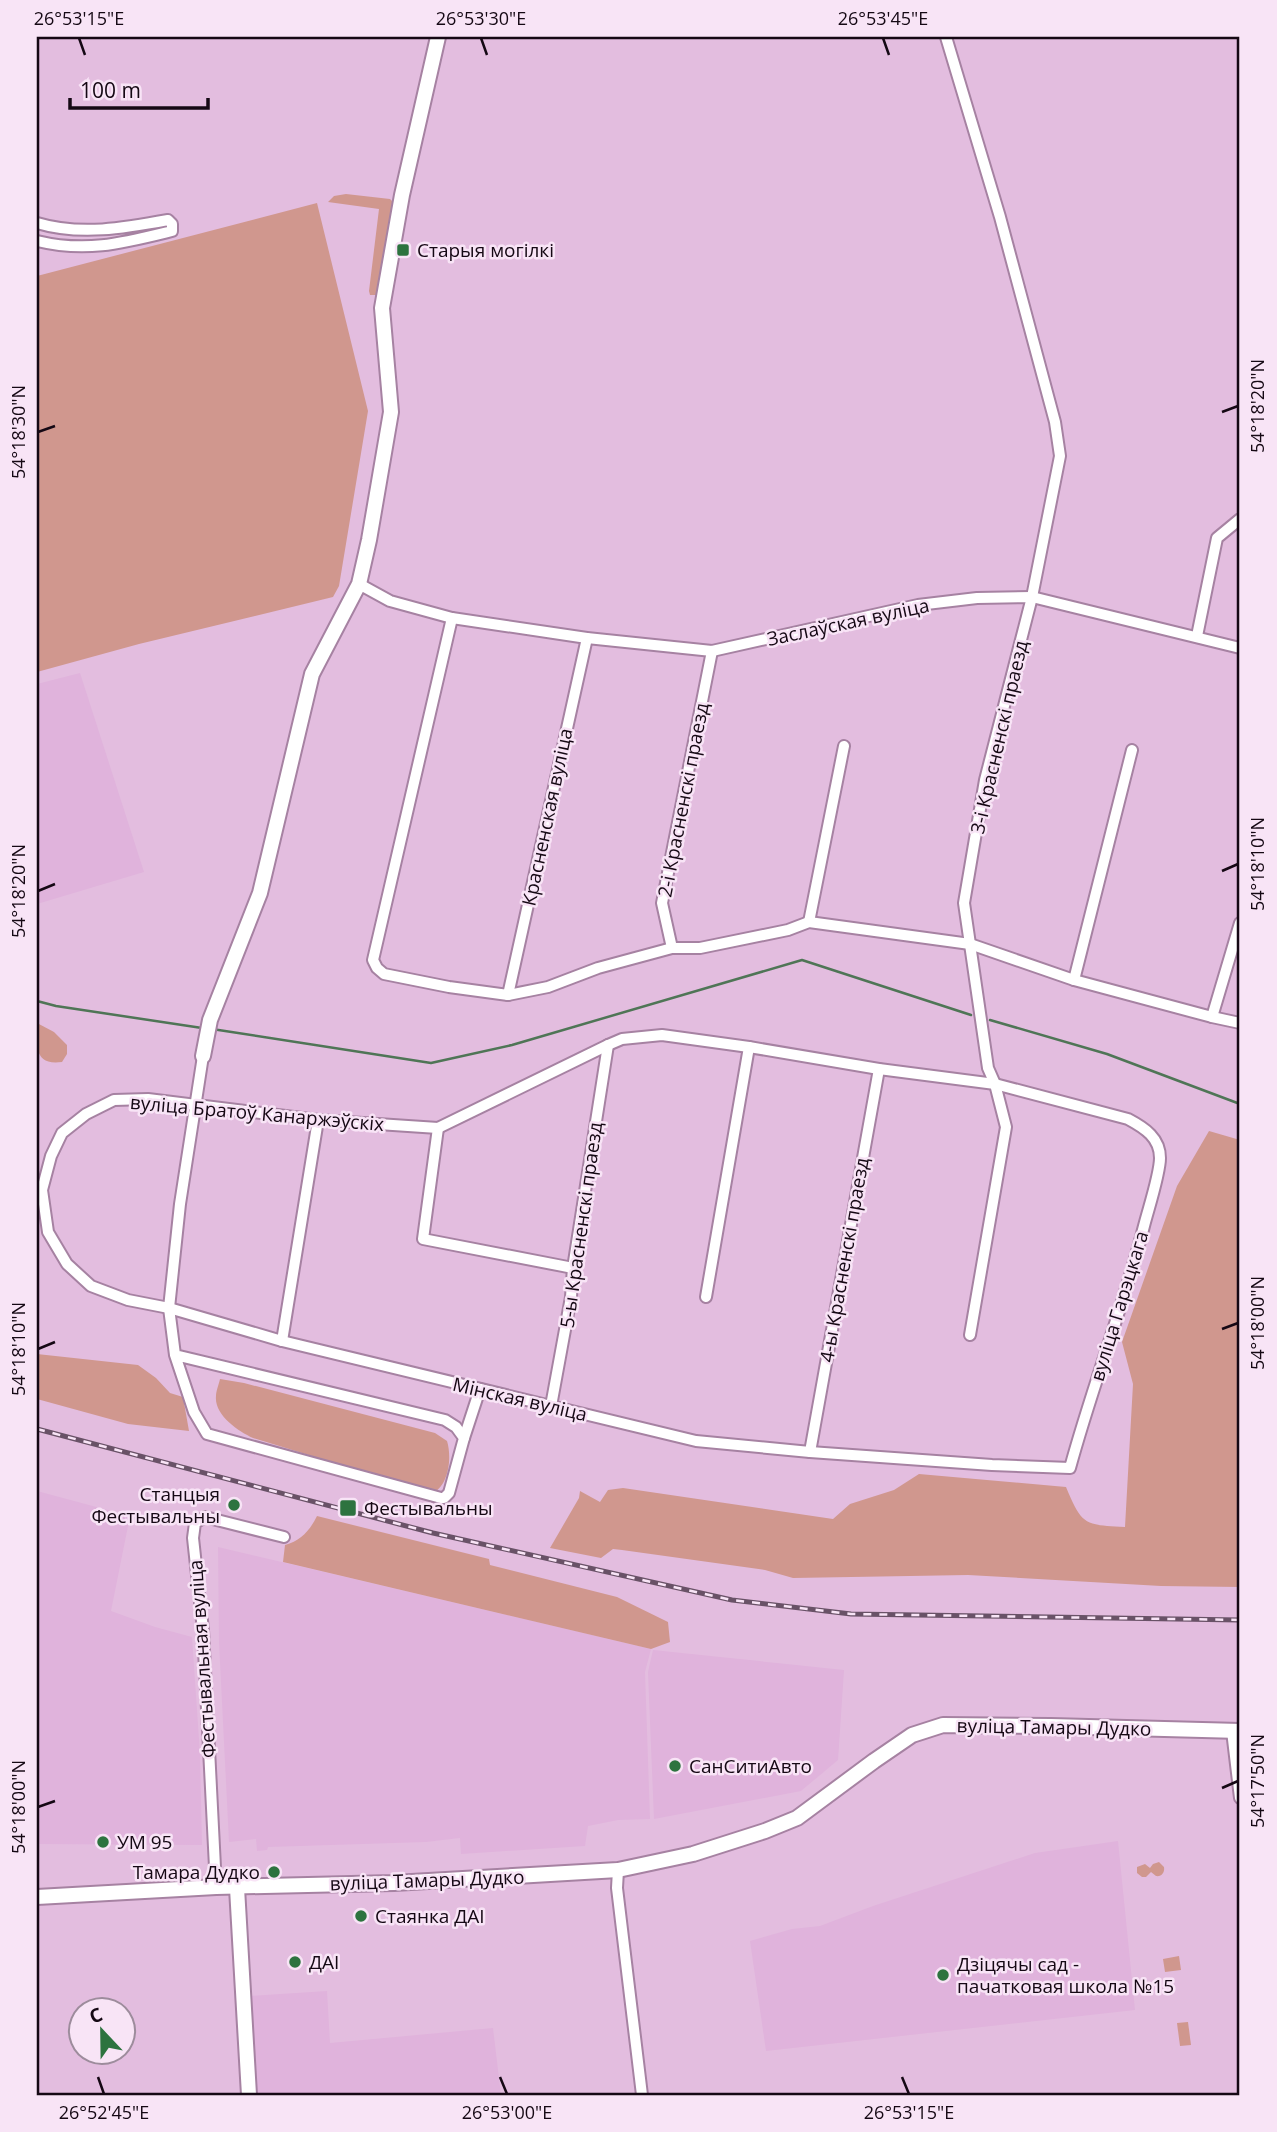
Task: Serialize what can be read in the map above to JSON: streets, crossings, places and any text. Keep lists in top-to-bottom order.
{
  "streets": {
    "street": [
      "Заслаўская вуліца",
      "3-і Красненскі праезд",
      "2-і Красненскі праезд",
      "Красненская вуліца",
      "вуліца Братоў Канаржэўскіх",
      "5-ы Красненскі праезд",
      "4-ы Красненскі праезд",
      "вуліца Гарэцкага",
      "Мінская вуліца",
      "Фестывальная вуліца",
      "вуліца Тамары Дудко"
    ]
  },
  "crossings": [
    ["Заслаўская вуліца", "3-і Красненскі праезд"],
    ["Заслаўская вуліца", "2-і Красненскі праезд"],
    ["Заслаўская вуліца", "Красненская вуліца"],
    ["3-і Красненскі праезд", "вуліца Братоў Канаржэўскіх"],
    ["вуліца Братоў Канаржэўскіх", "5-ы Красненскі праезд"],
    ["вуліца Братоў Канаржэўскіх", "4-ы Красненскі праезд"],
    ["вуліца Братоў Канаржэўскіх", "вуліца Гарэцкага"],
    ["вуліца Братоў Канаржэўскіх", "Мінская вуліца"],
    ["5-ы Красненскі праезд", "Мінская вуліца"],
    ["4-ы Красненскі праезд", "Мінская вуліца"],
    ["вуліца Гарэцкага", "Мінская вуліца"],
    ["Фестывальная вуліца", "вуліца Тамары Дудко"]
  ],
  "places": {
    "transit": ["Старыя могілкі", "Фестывальны"],
    "other": [
      "Станцыя Фестывальны",
      "СанСитиАвто",
      "УМ 95",
      "Тамара Дудко",
      "Стаянка ДАІ",
      "ДАІ",
      "Дзіцячы сад - пачатковая школа №15"
    ]
  },
  "scale_bar": "100 m",
  "north": "top",
  "coordinates": [
    "26°53'15\"E",
    "26°53'30\"E",
    "26°53'45\"E",
    "54°18'20\"N",
    "54°18'30\"N",
    "54°18'10\"N",
    "54°18'00\"N",
    "54°17'50\"N",
    "26°52'45\"E",
    "26°53'00\"E"
  ]
}
